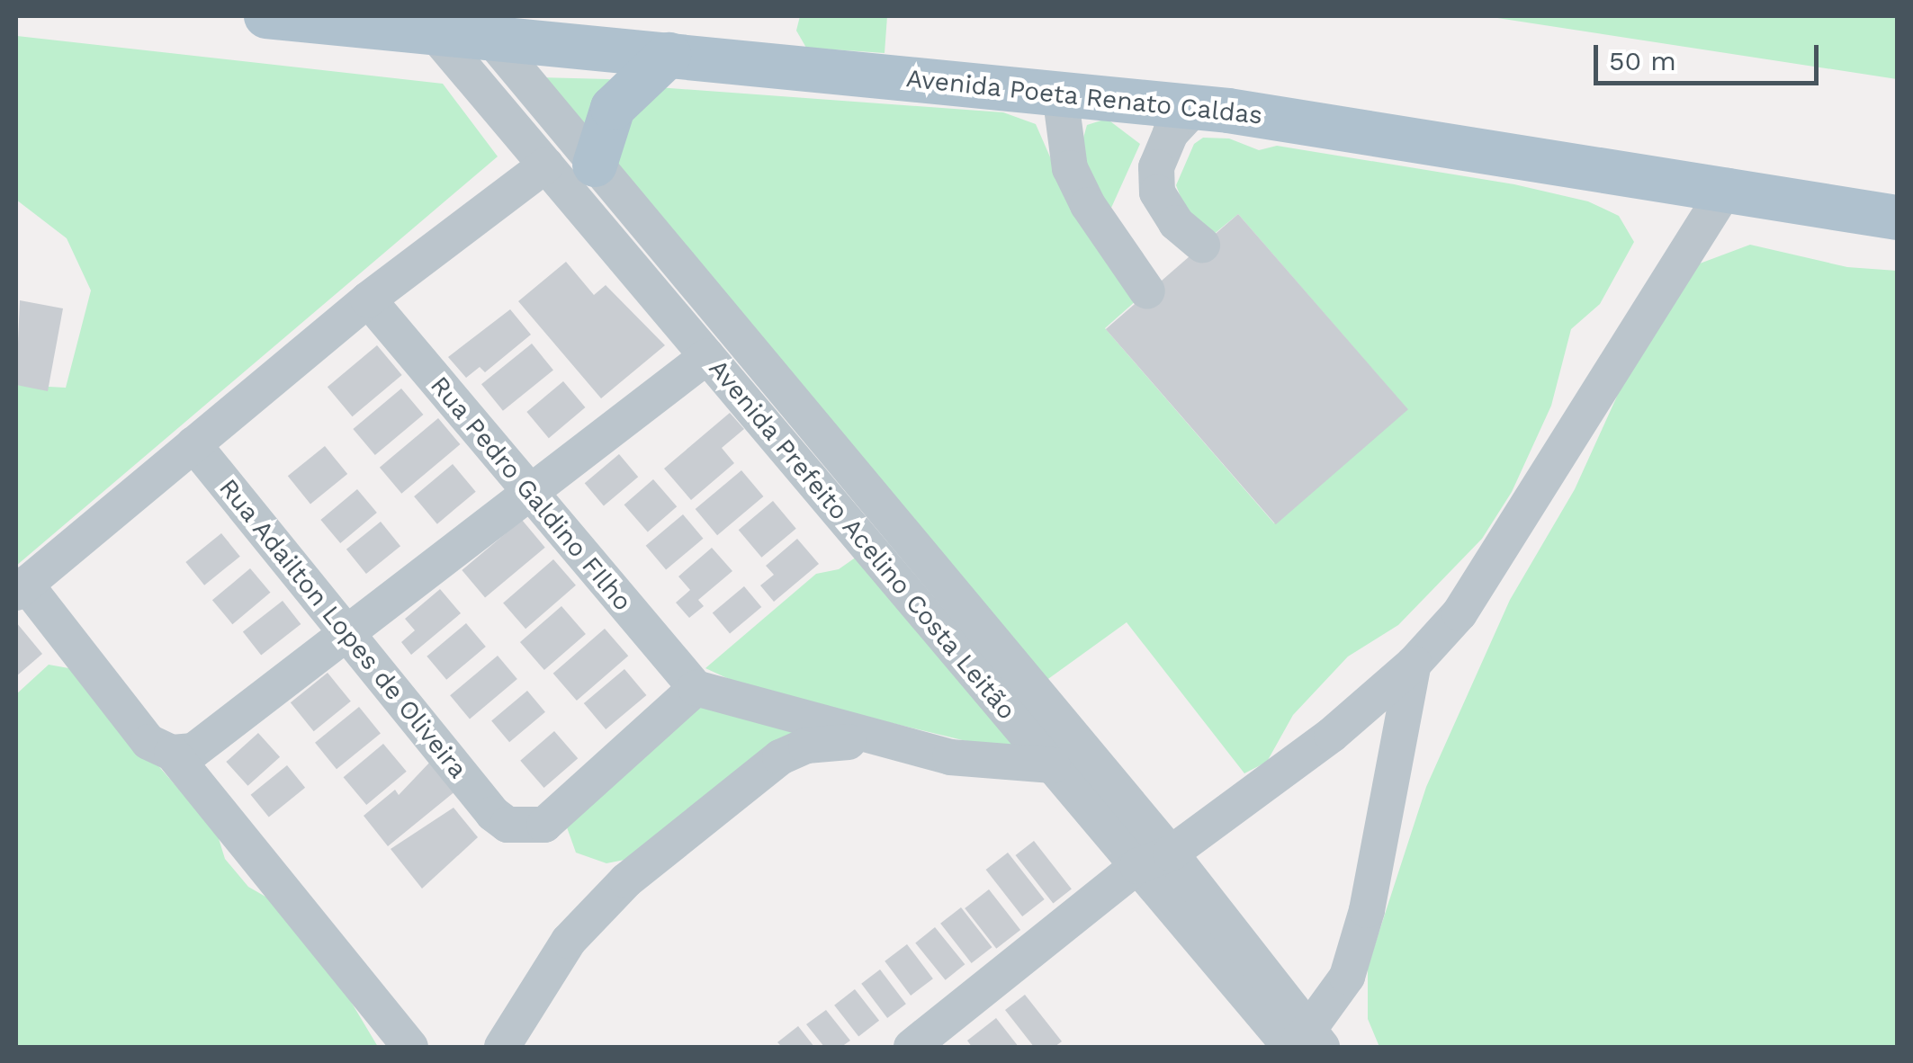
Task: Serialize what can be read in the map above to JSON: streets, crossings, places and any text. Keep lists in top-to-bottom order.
{
  "streets": {
    "main road": ["Avenida Poeta Renato Caldas"],
    "street": ["Rua Pedro Galdino FIlho", "Avenida Prefeito Acelino Costa Leitão", "Rua Adailton Lopes de Oliveira"]
  },
  "crossings": [
    ["Avenida Poeta Renato Caldas", "Avenida Prefeito Acelino Costa Leitão"],
    ["Rua Pedro Galdino FIlho", "Rua Adailton Lopes de Oliveira"]
  ],
  "scale_bar": "50 m"
}
